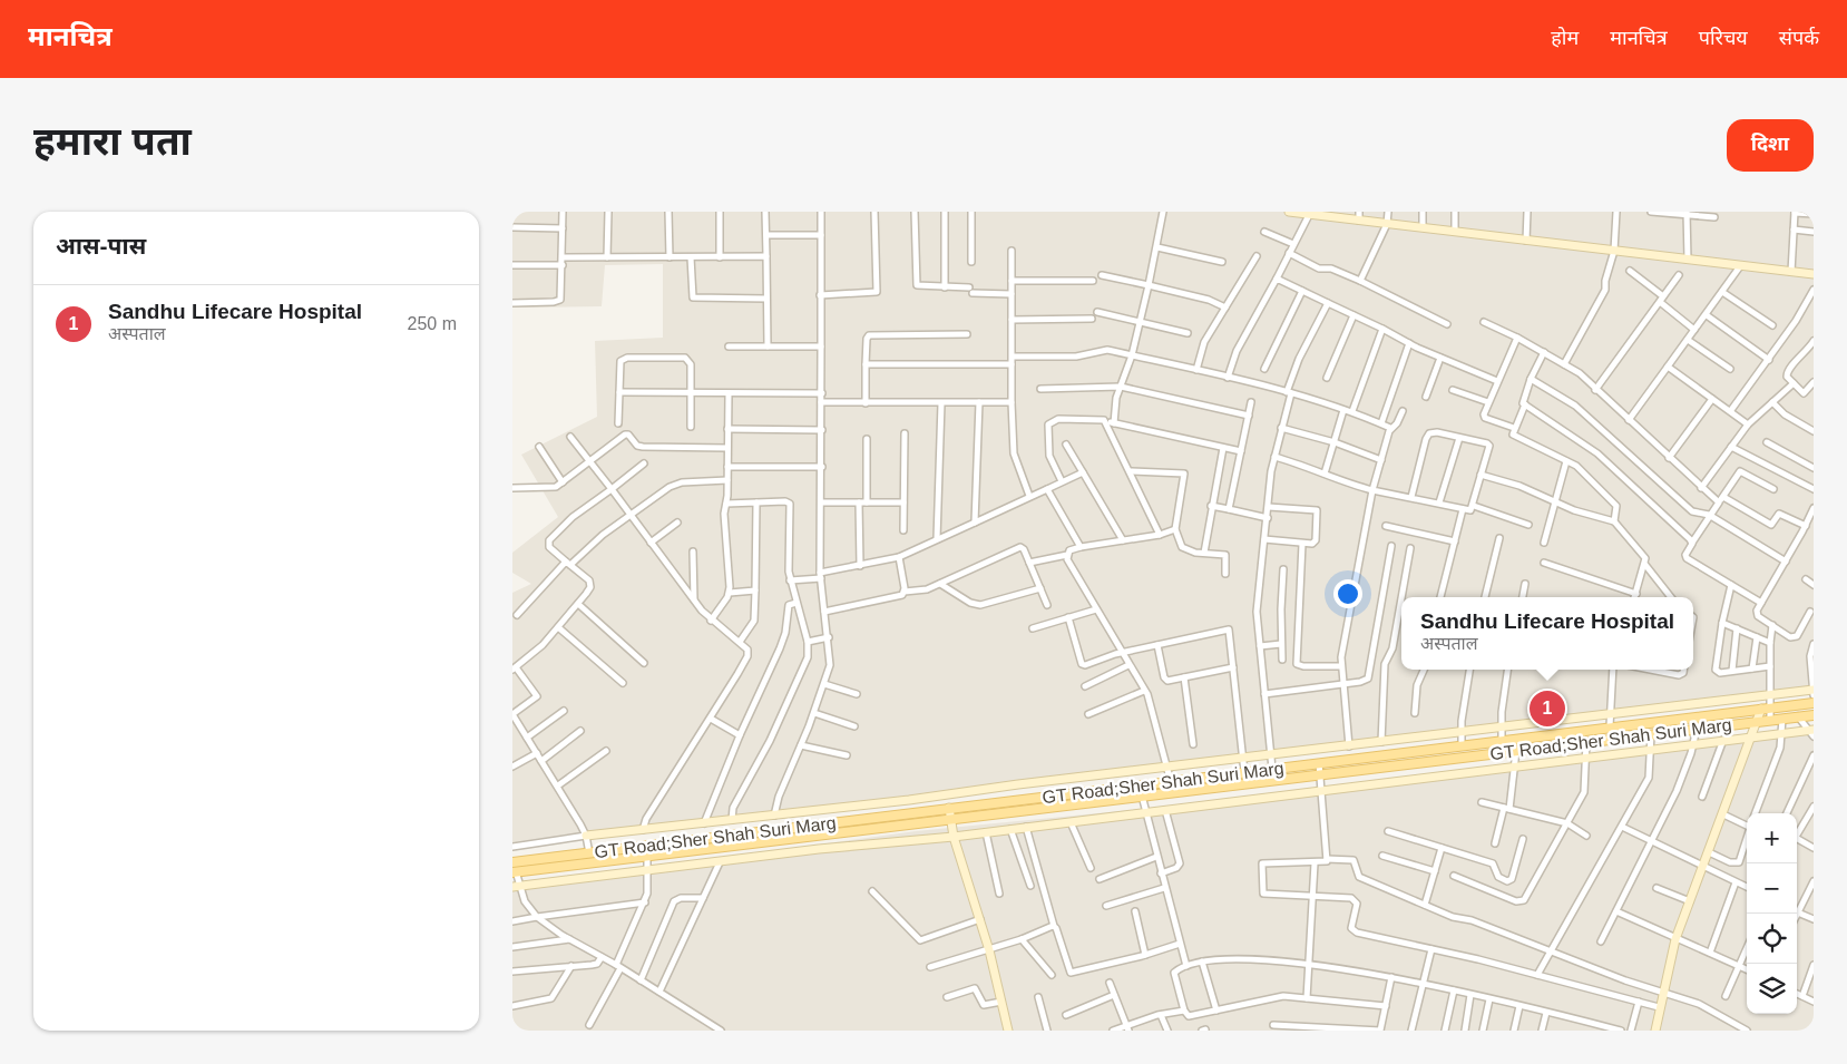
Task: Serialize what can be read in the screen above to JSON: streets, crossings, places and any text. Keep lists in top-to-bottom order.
{
  "streets": {
    "main road": ["GT Road;Sher Shah Suri Marg"]
  },
  "page": {
    "header": "मानचित्र",
    "nav": [
      "होम",
      "मानचित्र",
      "परिचय",
      "संपर्क"
    ],
    "title": "हमारा पता",
    "buttons": "दिशा",
    "heading": "आस-पास",
    "list": [
      {
        "mark": "1",
        "name": "Sandhu Lifecare Hospital",
        "note": "अस्पताल",
        "value": "250 m"
      }
    ],
    "popup": ["Sandhu Lifecare Hospital", "अस्पताल"],
    "pins": "1",
    "map_buttons": ["+", "−"]
  }
}
